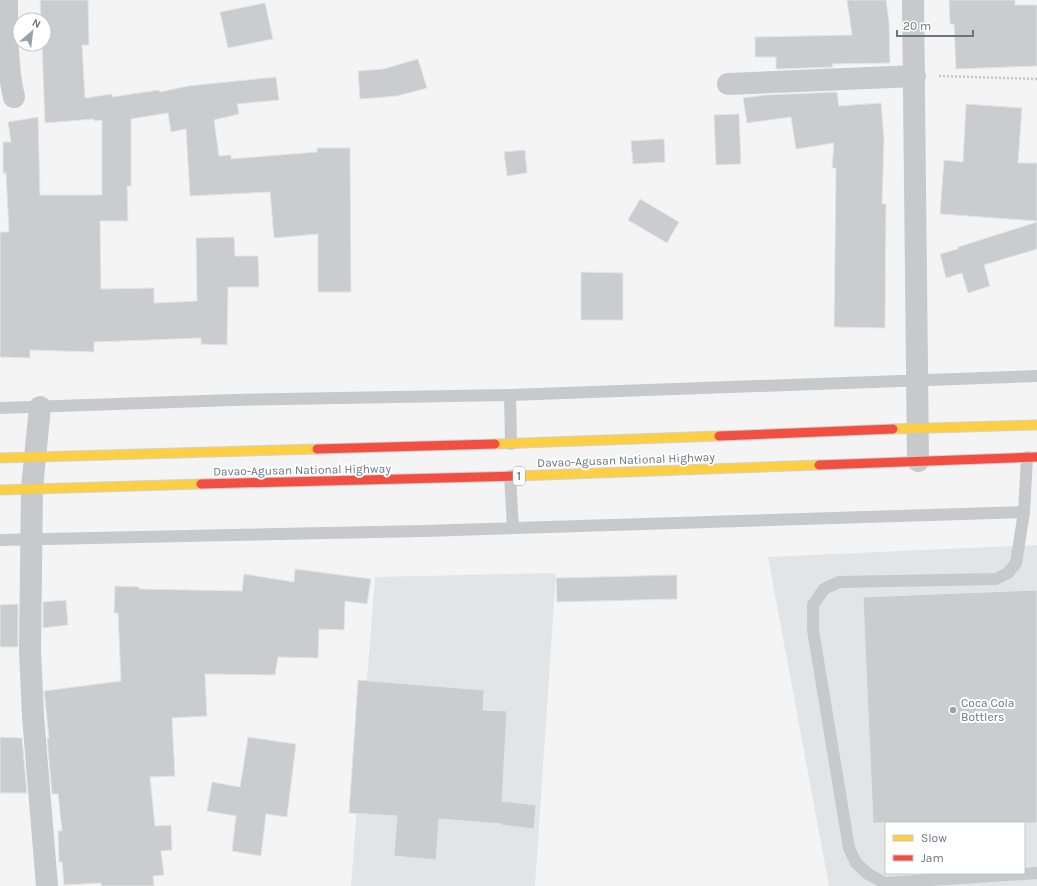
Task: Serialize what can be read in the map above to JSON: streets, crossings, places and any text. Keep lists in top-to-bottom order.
{
  "streets": {
    "highway": ["Davao-Agusan National Highway", "1"]
  },
  "places": ["Coca Cola Bottlers"],
  "legend": ["Slow", "Jam"],
  "scale_bar": "20 m",
  "north": "top right"
}
